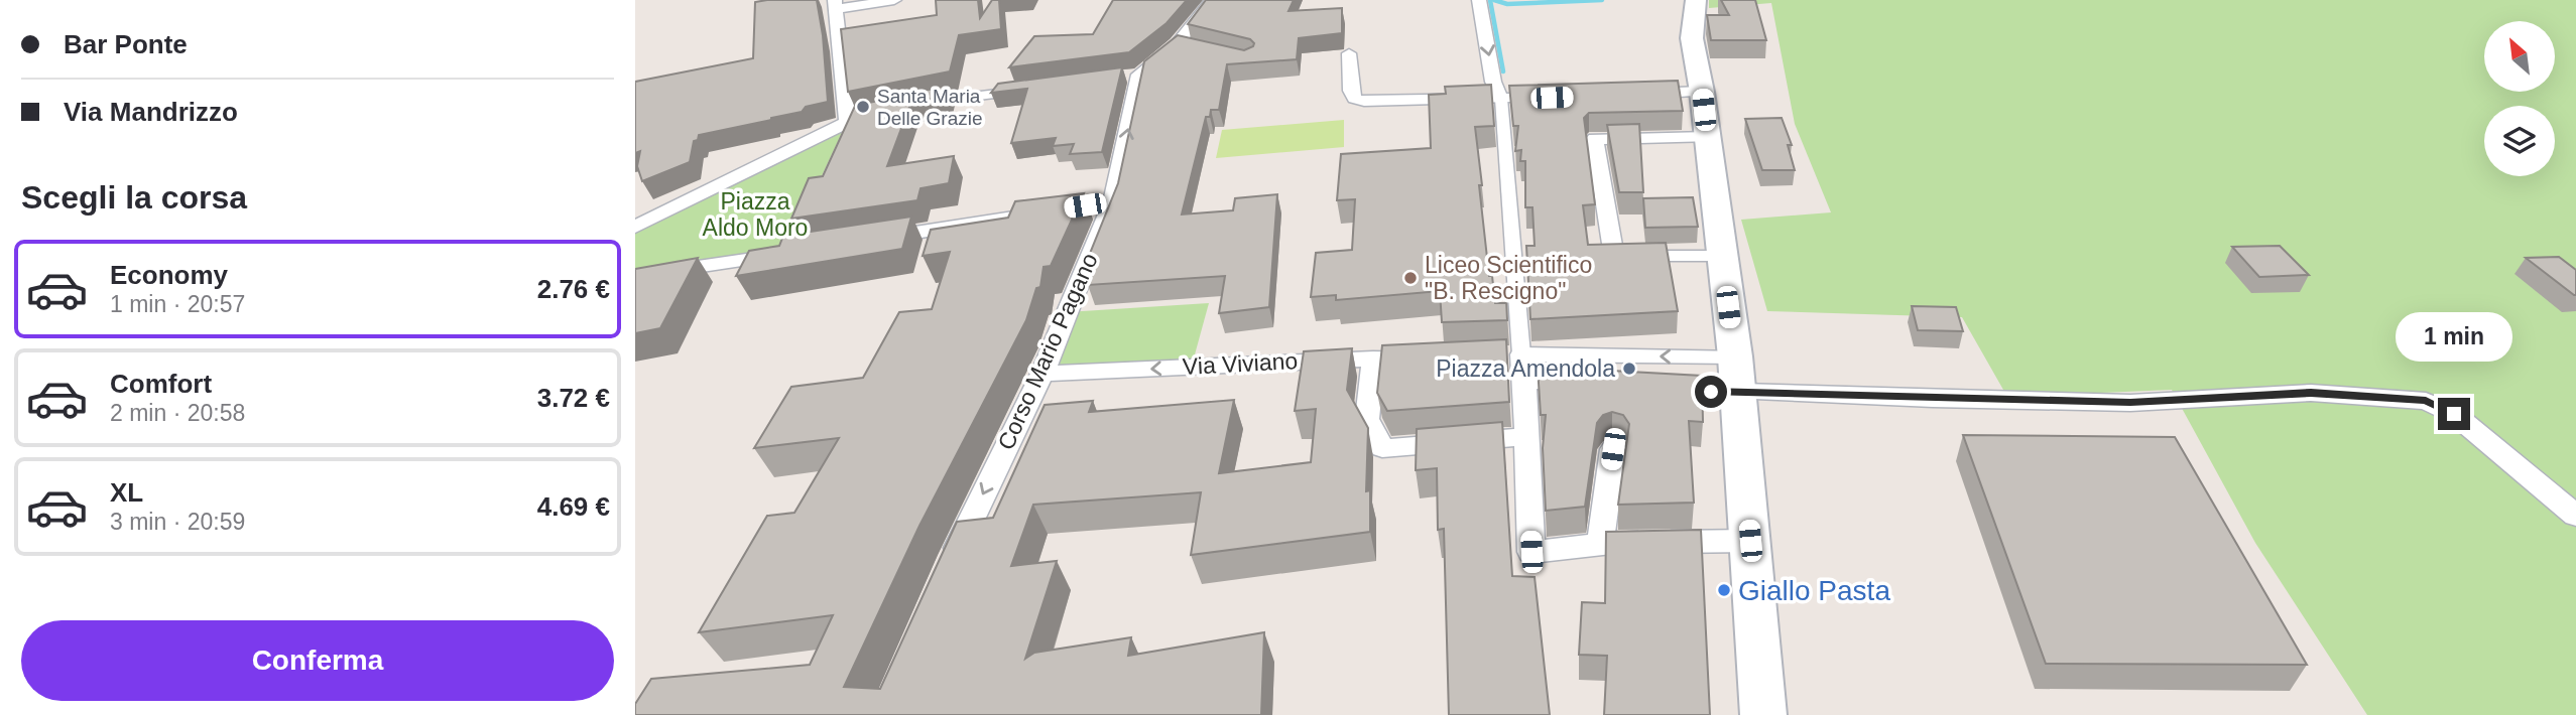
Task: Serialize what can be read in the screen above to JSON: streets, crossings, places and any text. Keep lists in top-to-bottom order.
{
  "streets": {
    "street": ["Corso Mario Pagano", "Via Viviano"]
  },
  "crossings": [
    ["Corso Mario Pagano", "Via Viviano"]
  ],
  "one_way": ["Via Viviano"],
  "parks": ["Piazza Aldo Moro"],
  "places": [
    "Santa Maria Delle Grazie",
    "Liceo Scientifico \"B. Rescigno\"",
    "Piazza Amendola",
    "Giallo Pasta"
  ],
  "north": "top left",
  "page": {
    "banner": ["Bar Ponte", "Via Mandrizzo"],
    "heading": "Scegli la corsa",
    "list": [
      {
        "name": "Economy",
        "note": "1 min · 20:57",
        "value": "2.76 €"
      },
      {
        "name": "Comfort",
        "note": "2 min · 20:58",
        "value": "3.72 €"
      },
      {
        "name": "XL",
        "note": "3 min · 20:59",
        "value": "4.69 €"
      }
    ],
    "bubble": "1 min",
    "buttons": "Conferma"
  }
}
